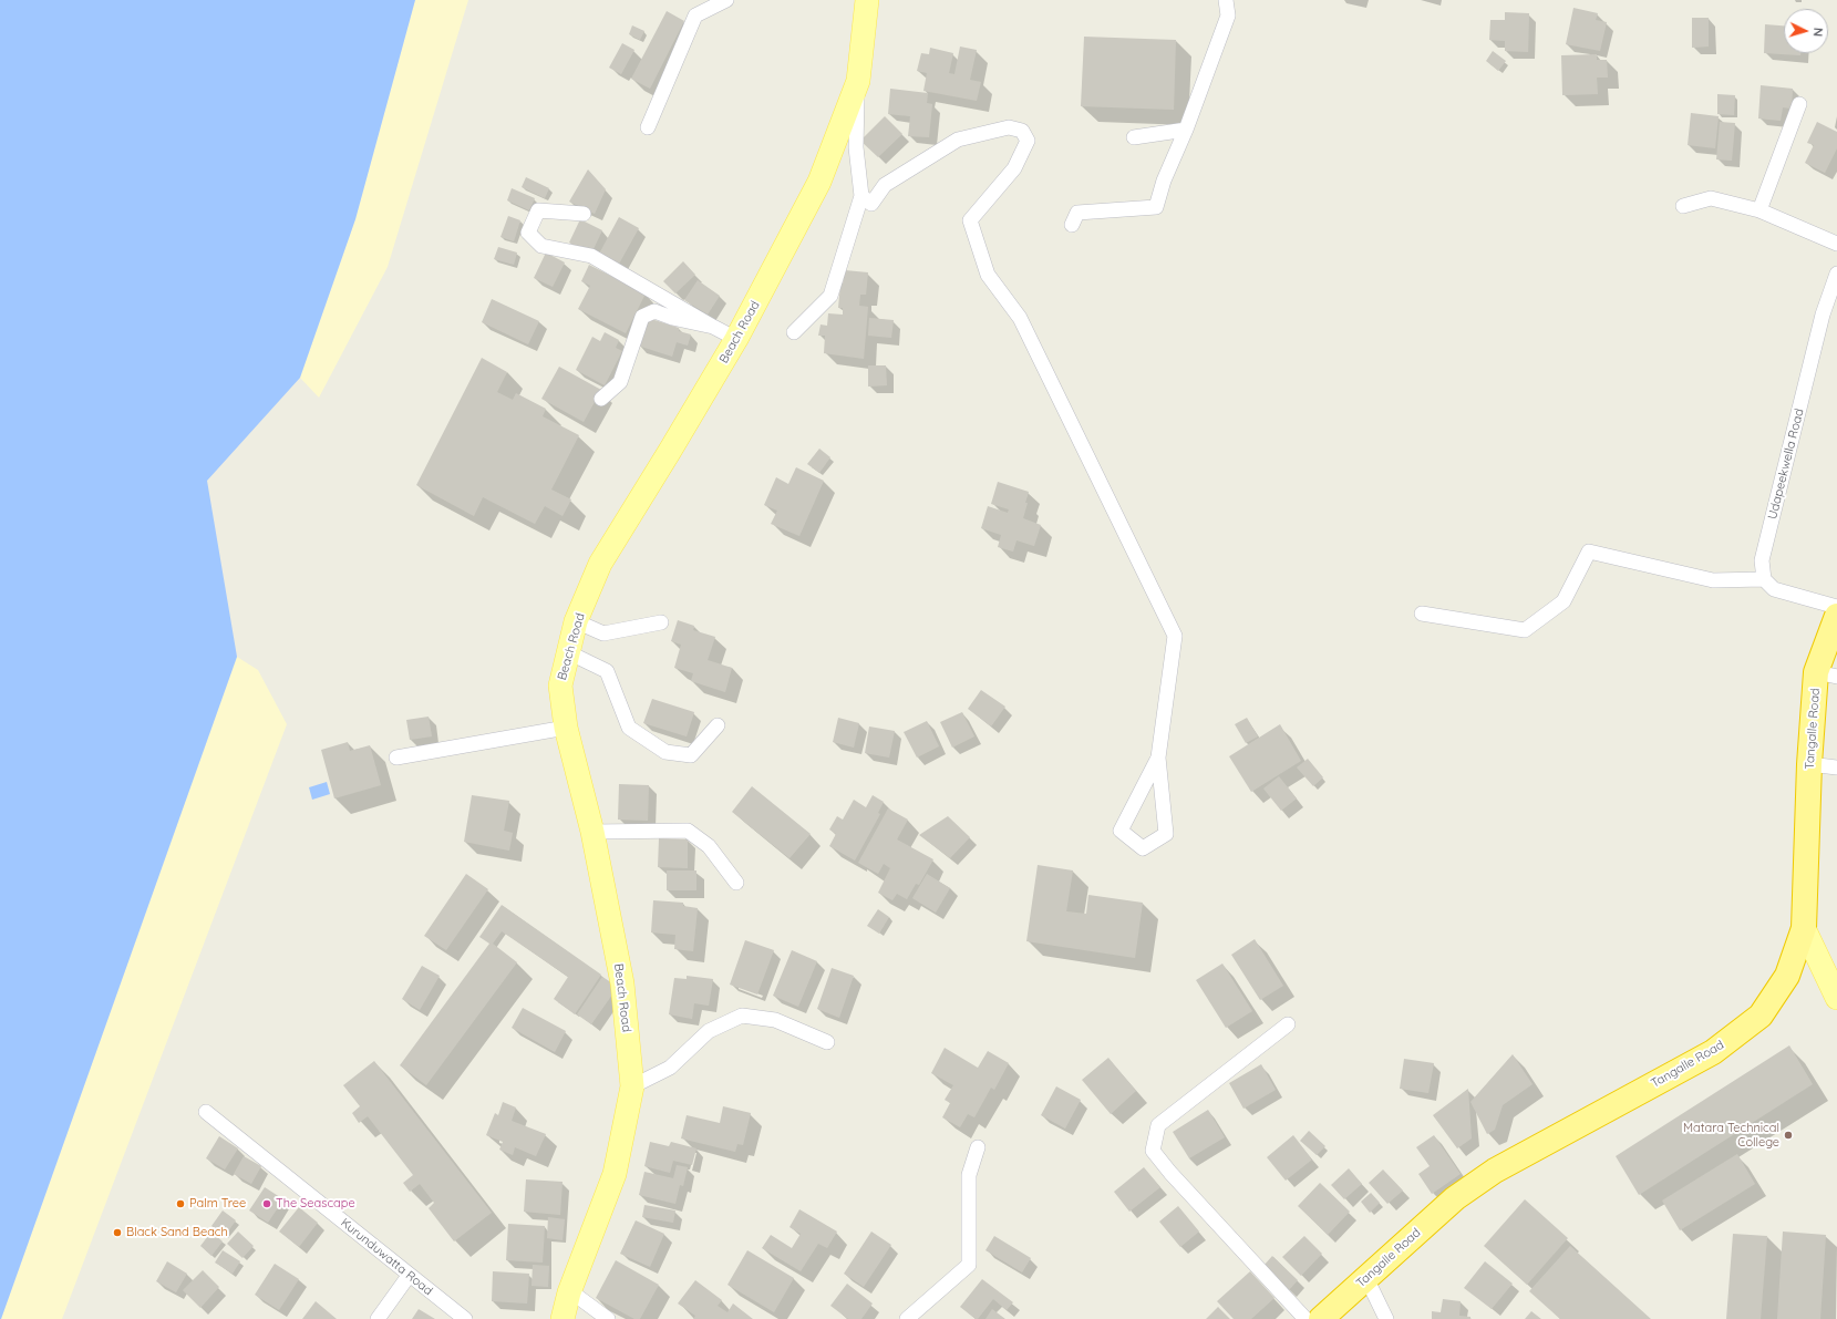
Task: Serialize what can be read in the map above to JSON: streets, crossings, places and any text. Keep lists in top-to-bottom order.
{
  "streets": {
    "highway": ["Tangalle Road"],
    "main road": ["Beach Road"],
    "street": ["Udapeekwella Road", "Kurunduwatta Road"]
  },
  "places": [
    "Matara Technical College",
    "Palm Tree",
    "The Seascape",
    "Black Sand Beach"
  ],
  "north": "right"
}
